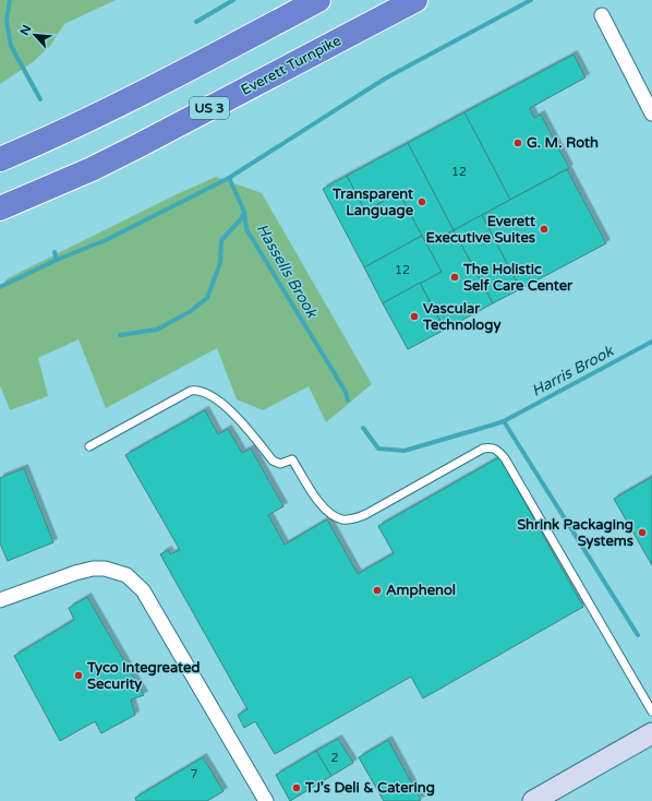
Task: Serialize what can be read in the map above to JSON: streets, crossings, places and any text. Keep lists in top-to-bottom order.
{
  "streets": {
    "highway": ["Everett Turnpike", "US 3"]
  },
  "water": ["Hassells Brook", "Harris Brook"],
  "places": [
    "G. M. Roth",
    "Transparent Language",
    "Everett Executive Suites",
    "The Holistic Self Care Center",
    "Vascular Technology",
    "Shrink Packaging Systems",
    "Amphenol",
    "Tyco Integreated Security",
    "TJ's Deli & Catering"
  ],
  "house_numbers": [
    "12",
    "12",
    "2",
    "7"
  ],
  "north": "top left"
}
